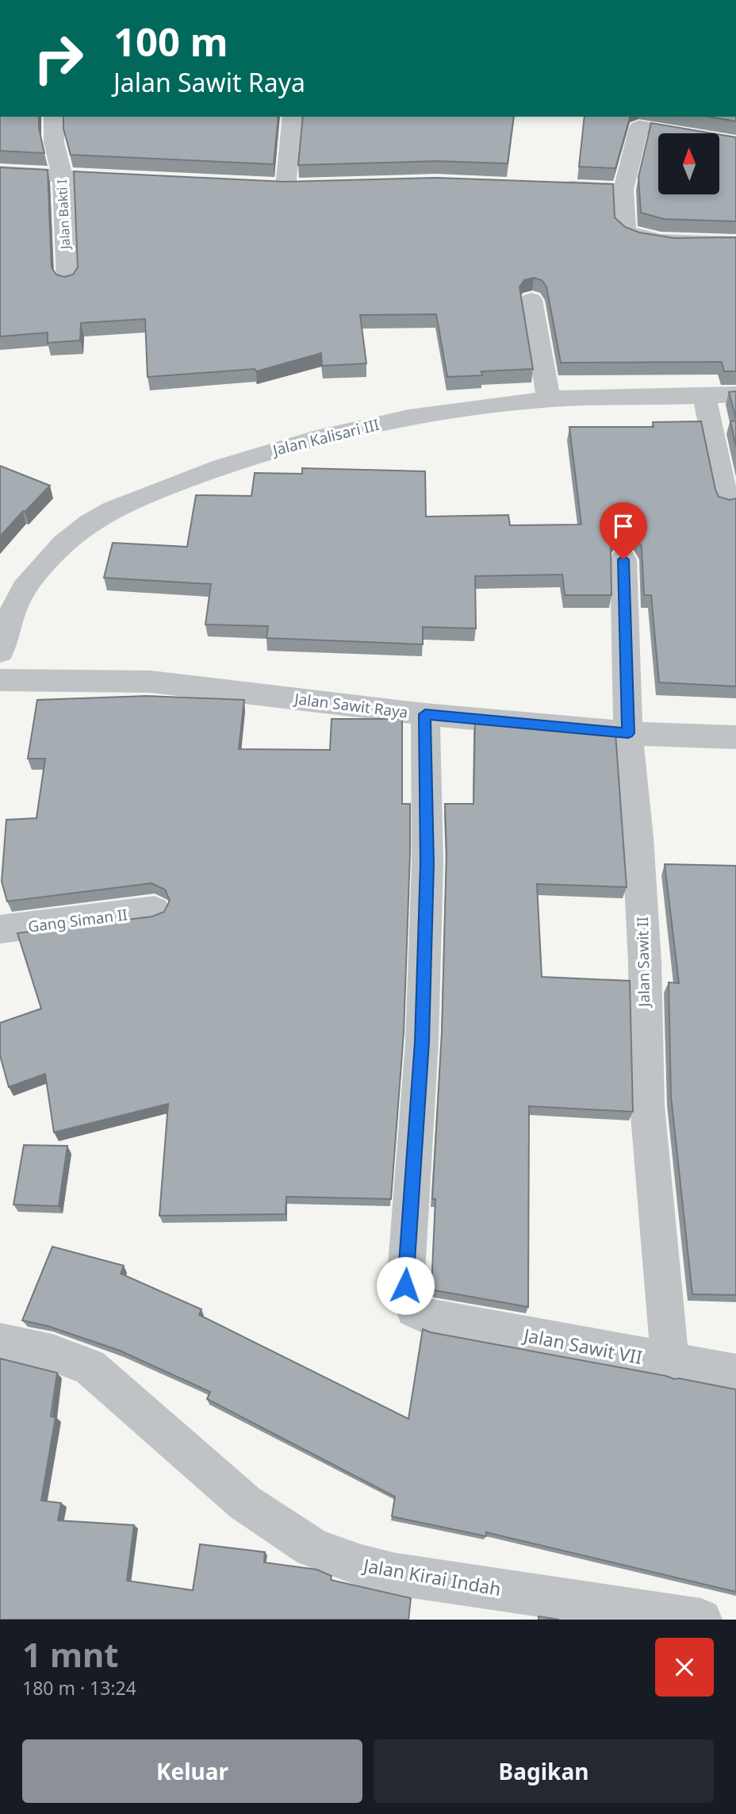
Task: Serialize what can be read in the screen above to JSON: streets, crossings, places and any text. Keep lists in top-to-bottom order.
{
  "streets": {
    "street": [
      "Jalan Bakti I",
      "Jalan Kalisari III",
      "Jalan Sawit Raya",
      "Gang Siman II",
      "Jalan Sawit II",
      "Jalan Sawit VII",
      "Jalan Kirai Indah"
    ]
  },
  "crossings": [
    ["Jalan Sawit Raya", "Jalan Sawit II"],
    ["Jalan Sawit Raya", "Jalan Sawit VII"],
    ["Jalan Sawit II", "Jalan Sawit VII"]
  ],
  "north": "top",
  "page": {
    "turn": ["100 m", "Jalan Sawit Raya"],
    "heading": ["1 mnt", "180 m · 13:24"],
    "buttons": ["Keluar", "Bagikan"]
  }
}
